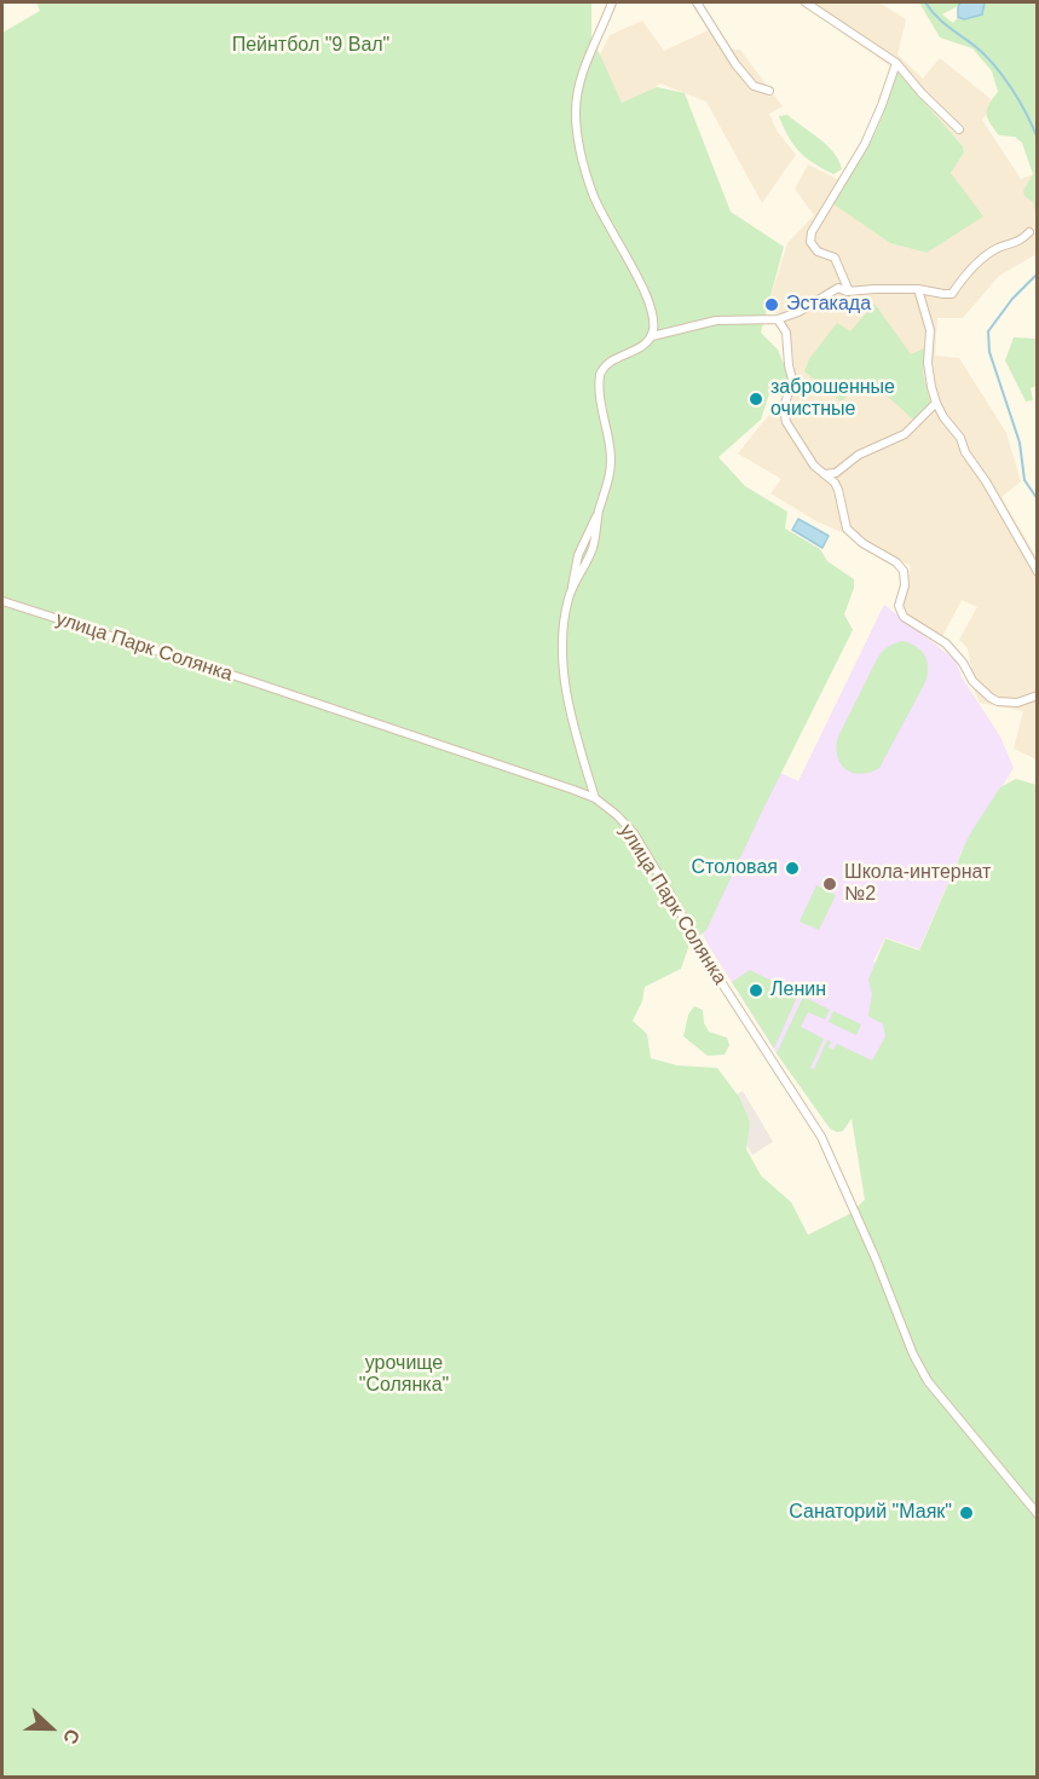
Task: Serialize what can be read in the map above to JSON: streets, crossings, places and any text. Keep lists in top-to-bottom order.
{
  "streets": {
    "street": ["улица Парк Солянка"]
  },
  "parks": ["Пейнтбол \"9 Вал\"", "урочище \"Солянка\""],
  "places": [
    "Эстакада",
    "заброшенные очистные",
    "Столовая",
    "Школа-интернат №2",
    "Ленин",
    "Санаторий \"Маяк\""
  ],
  "north": "right"
}
